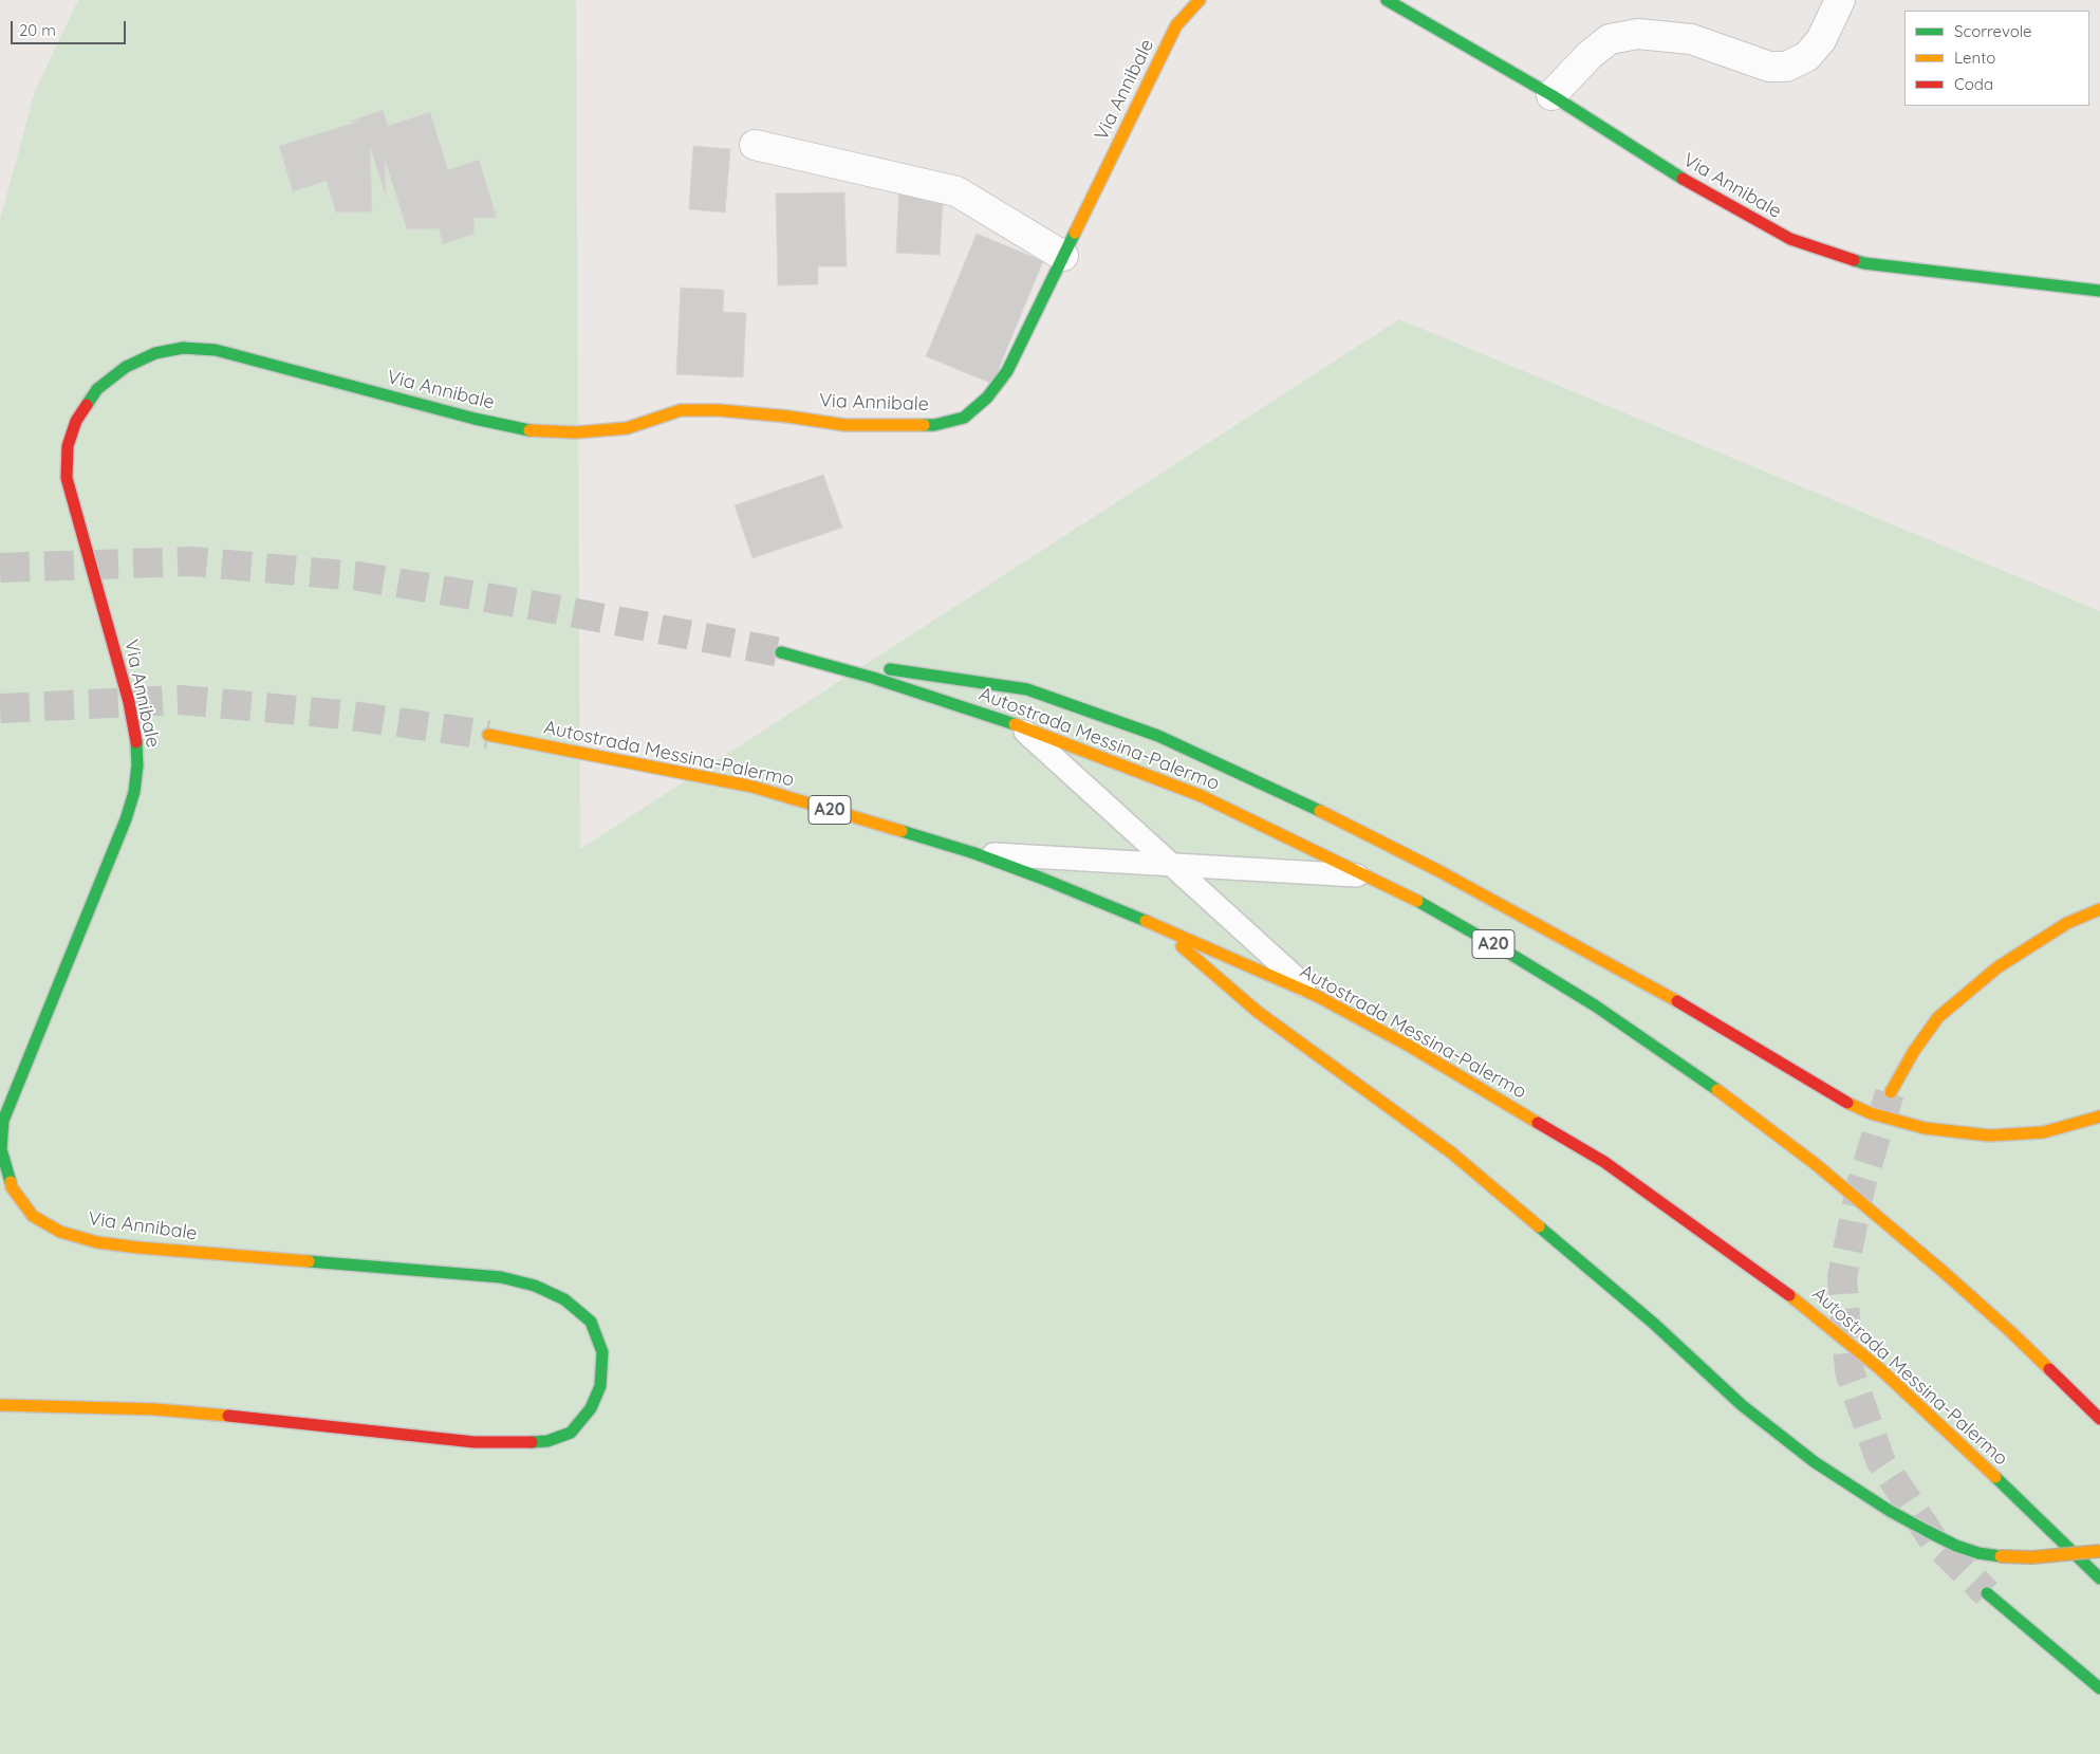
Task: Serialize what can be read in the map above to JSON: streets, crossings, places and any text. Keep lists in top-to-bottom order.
{
  "streets": {
    "main road": ["Via Annibale", "Autostrada Messina-Palermo", "A20"]
  },
  "legend": ["Scorrevole", "Lento", "Coda"],
  "scale_bar": "20 m"
}
